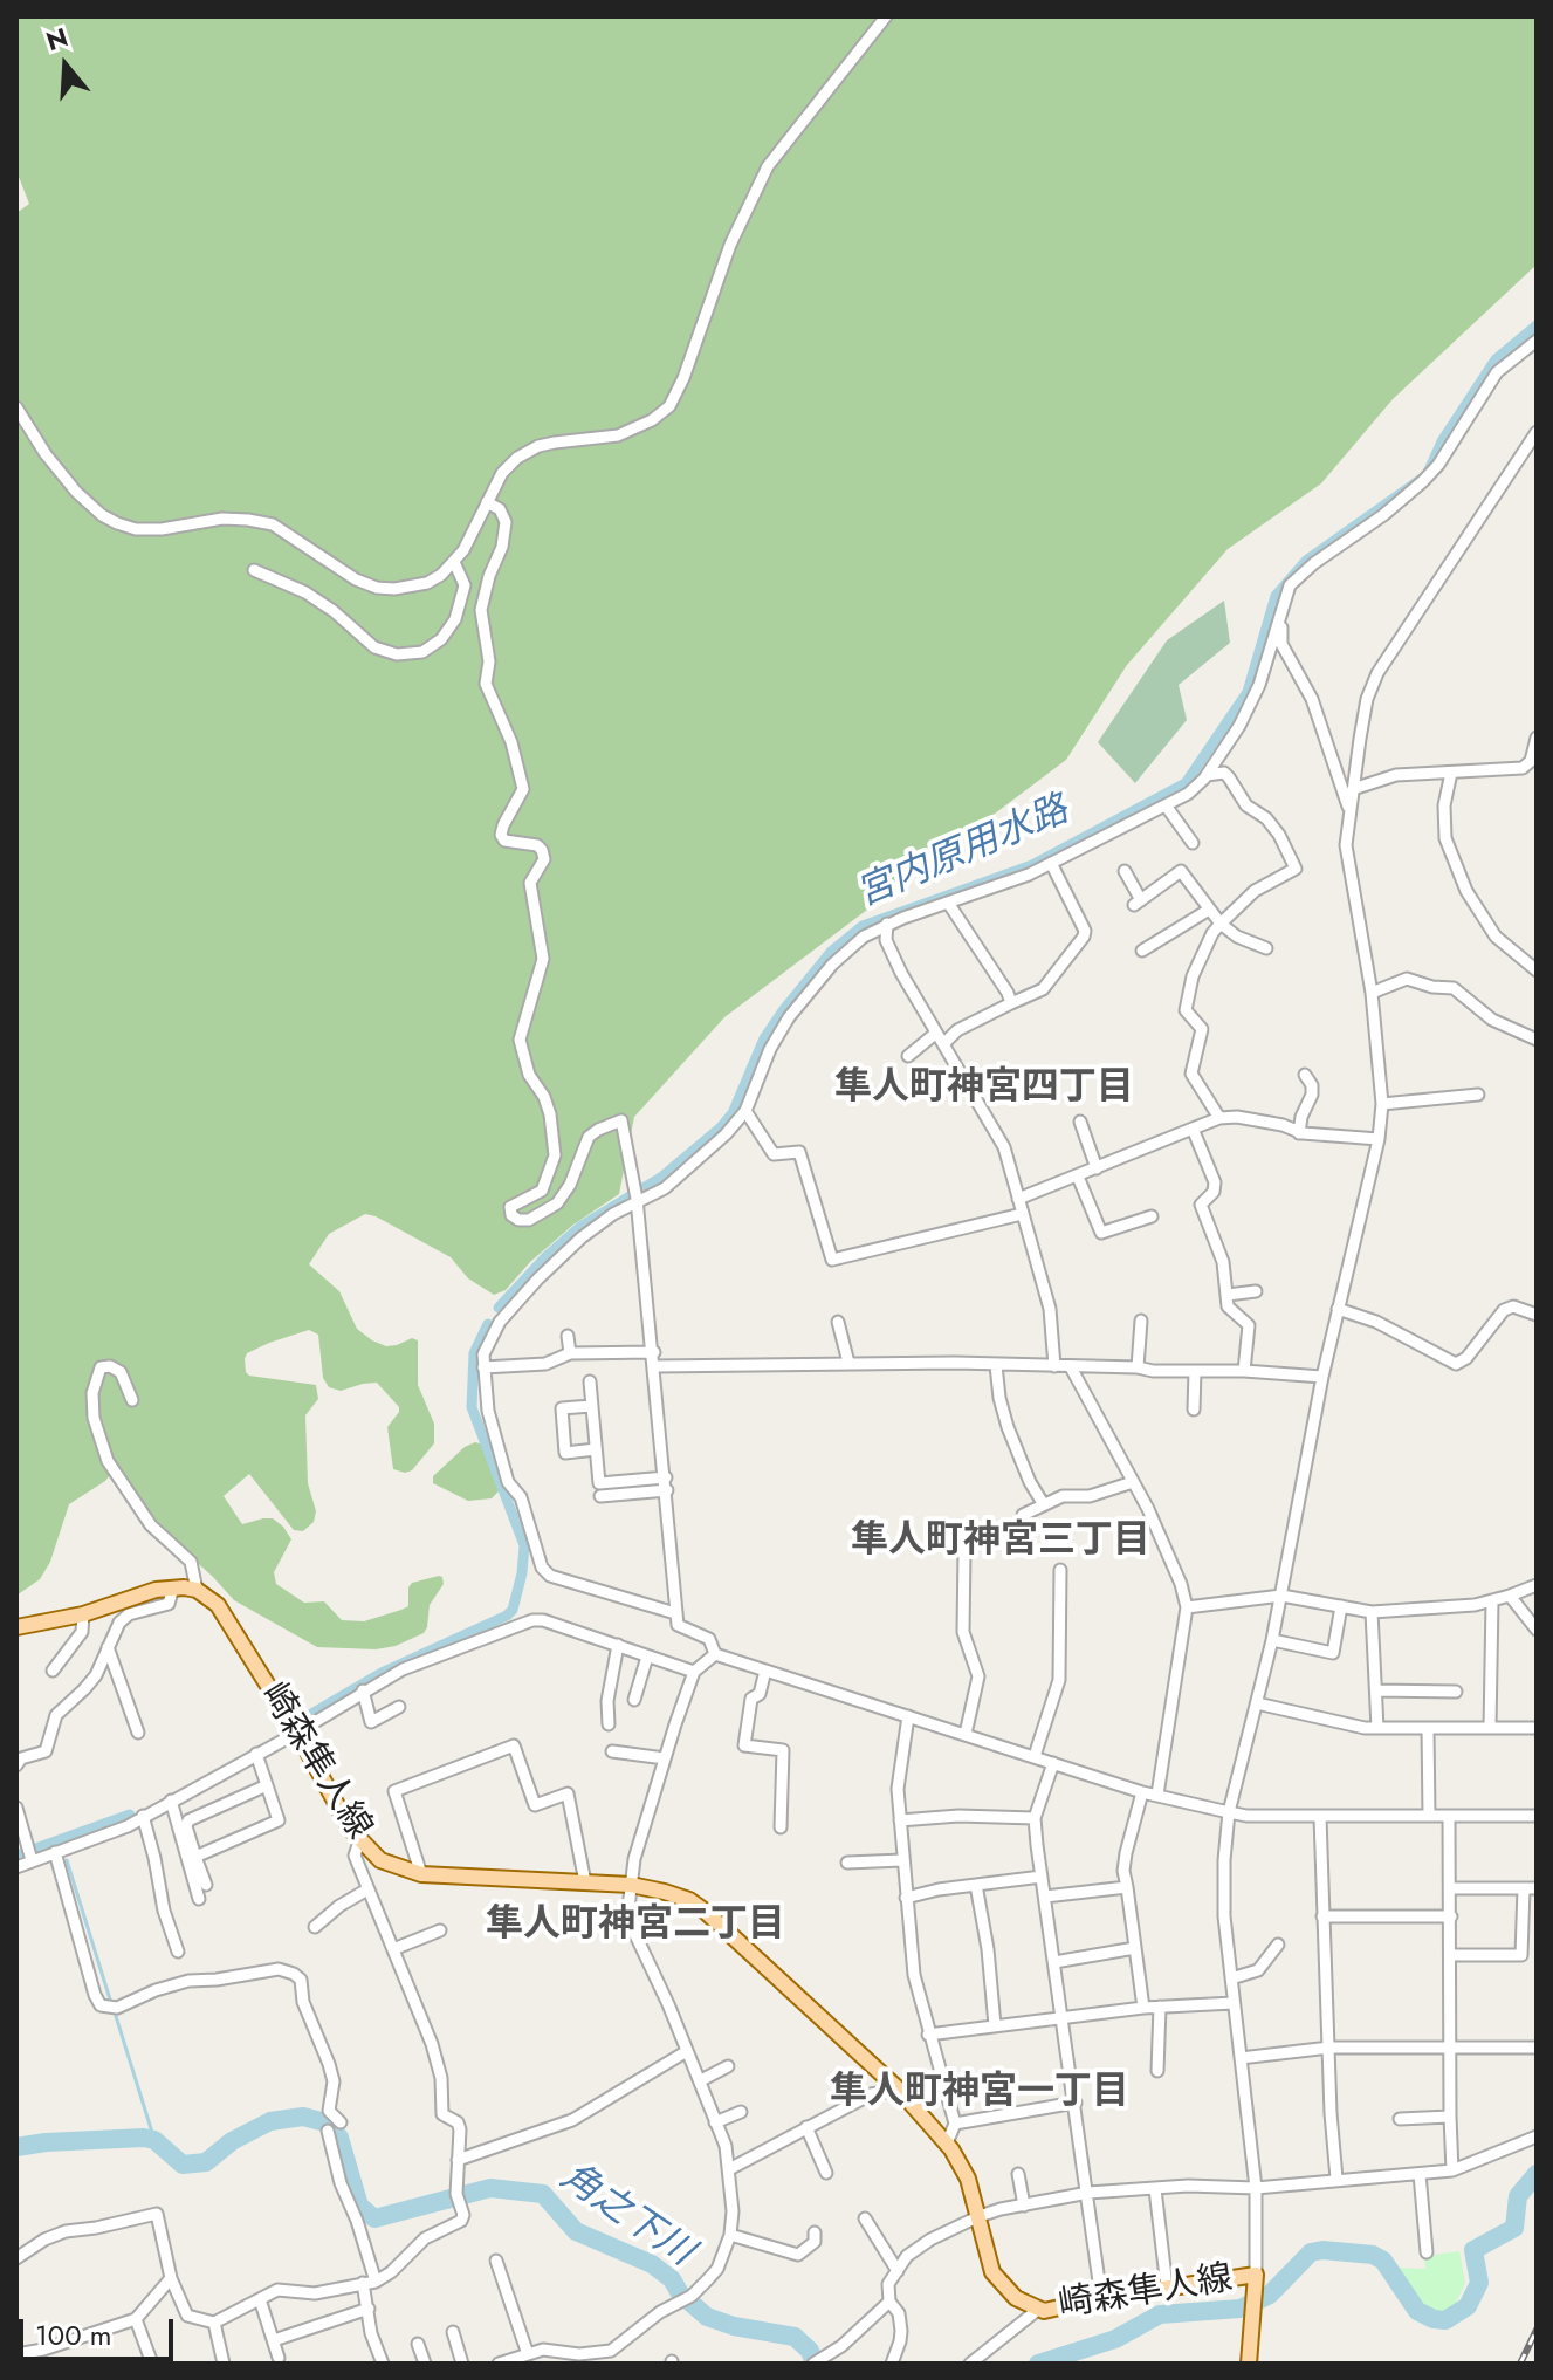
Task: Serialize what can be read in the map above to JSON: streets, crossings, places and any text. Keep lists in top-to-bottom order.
{
  "streets": {
    "main road": ["崎森隼人線"]
  },
  "districts": [
    "隼人町神宮四丁目",
    "隼人町神宮三丁目",
    "隼人町神宮二丁目",
    "隼人町神宮一丁目"
  ],
  "water": ["宮内原用水路", "角之下川"],
  "scale_bar": "100 m",
  "north": "top"
}
